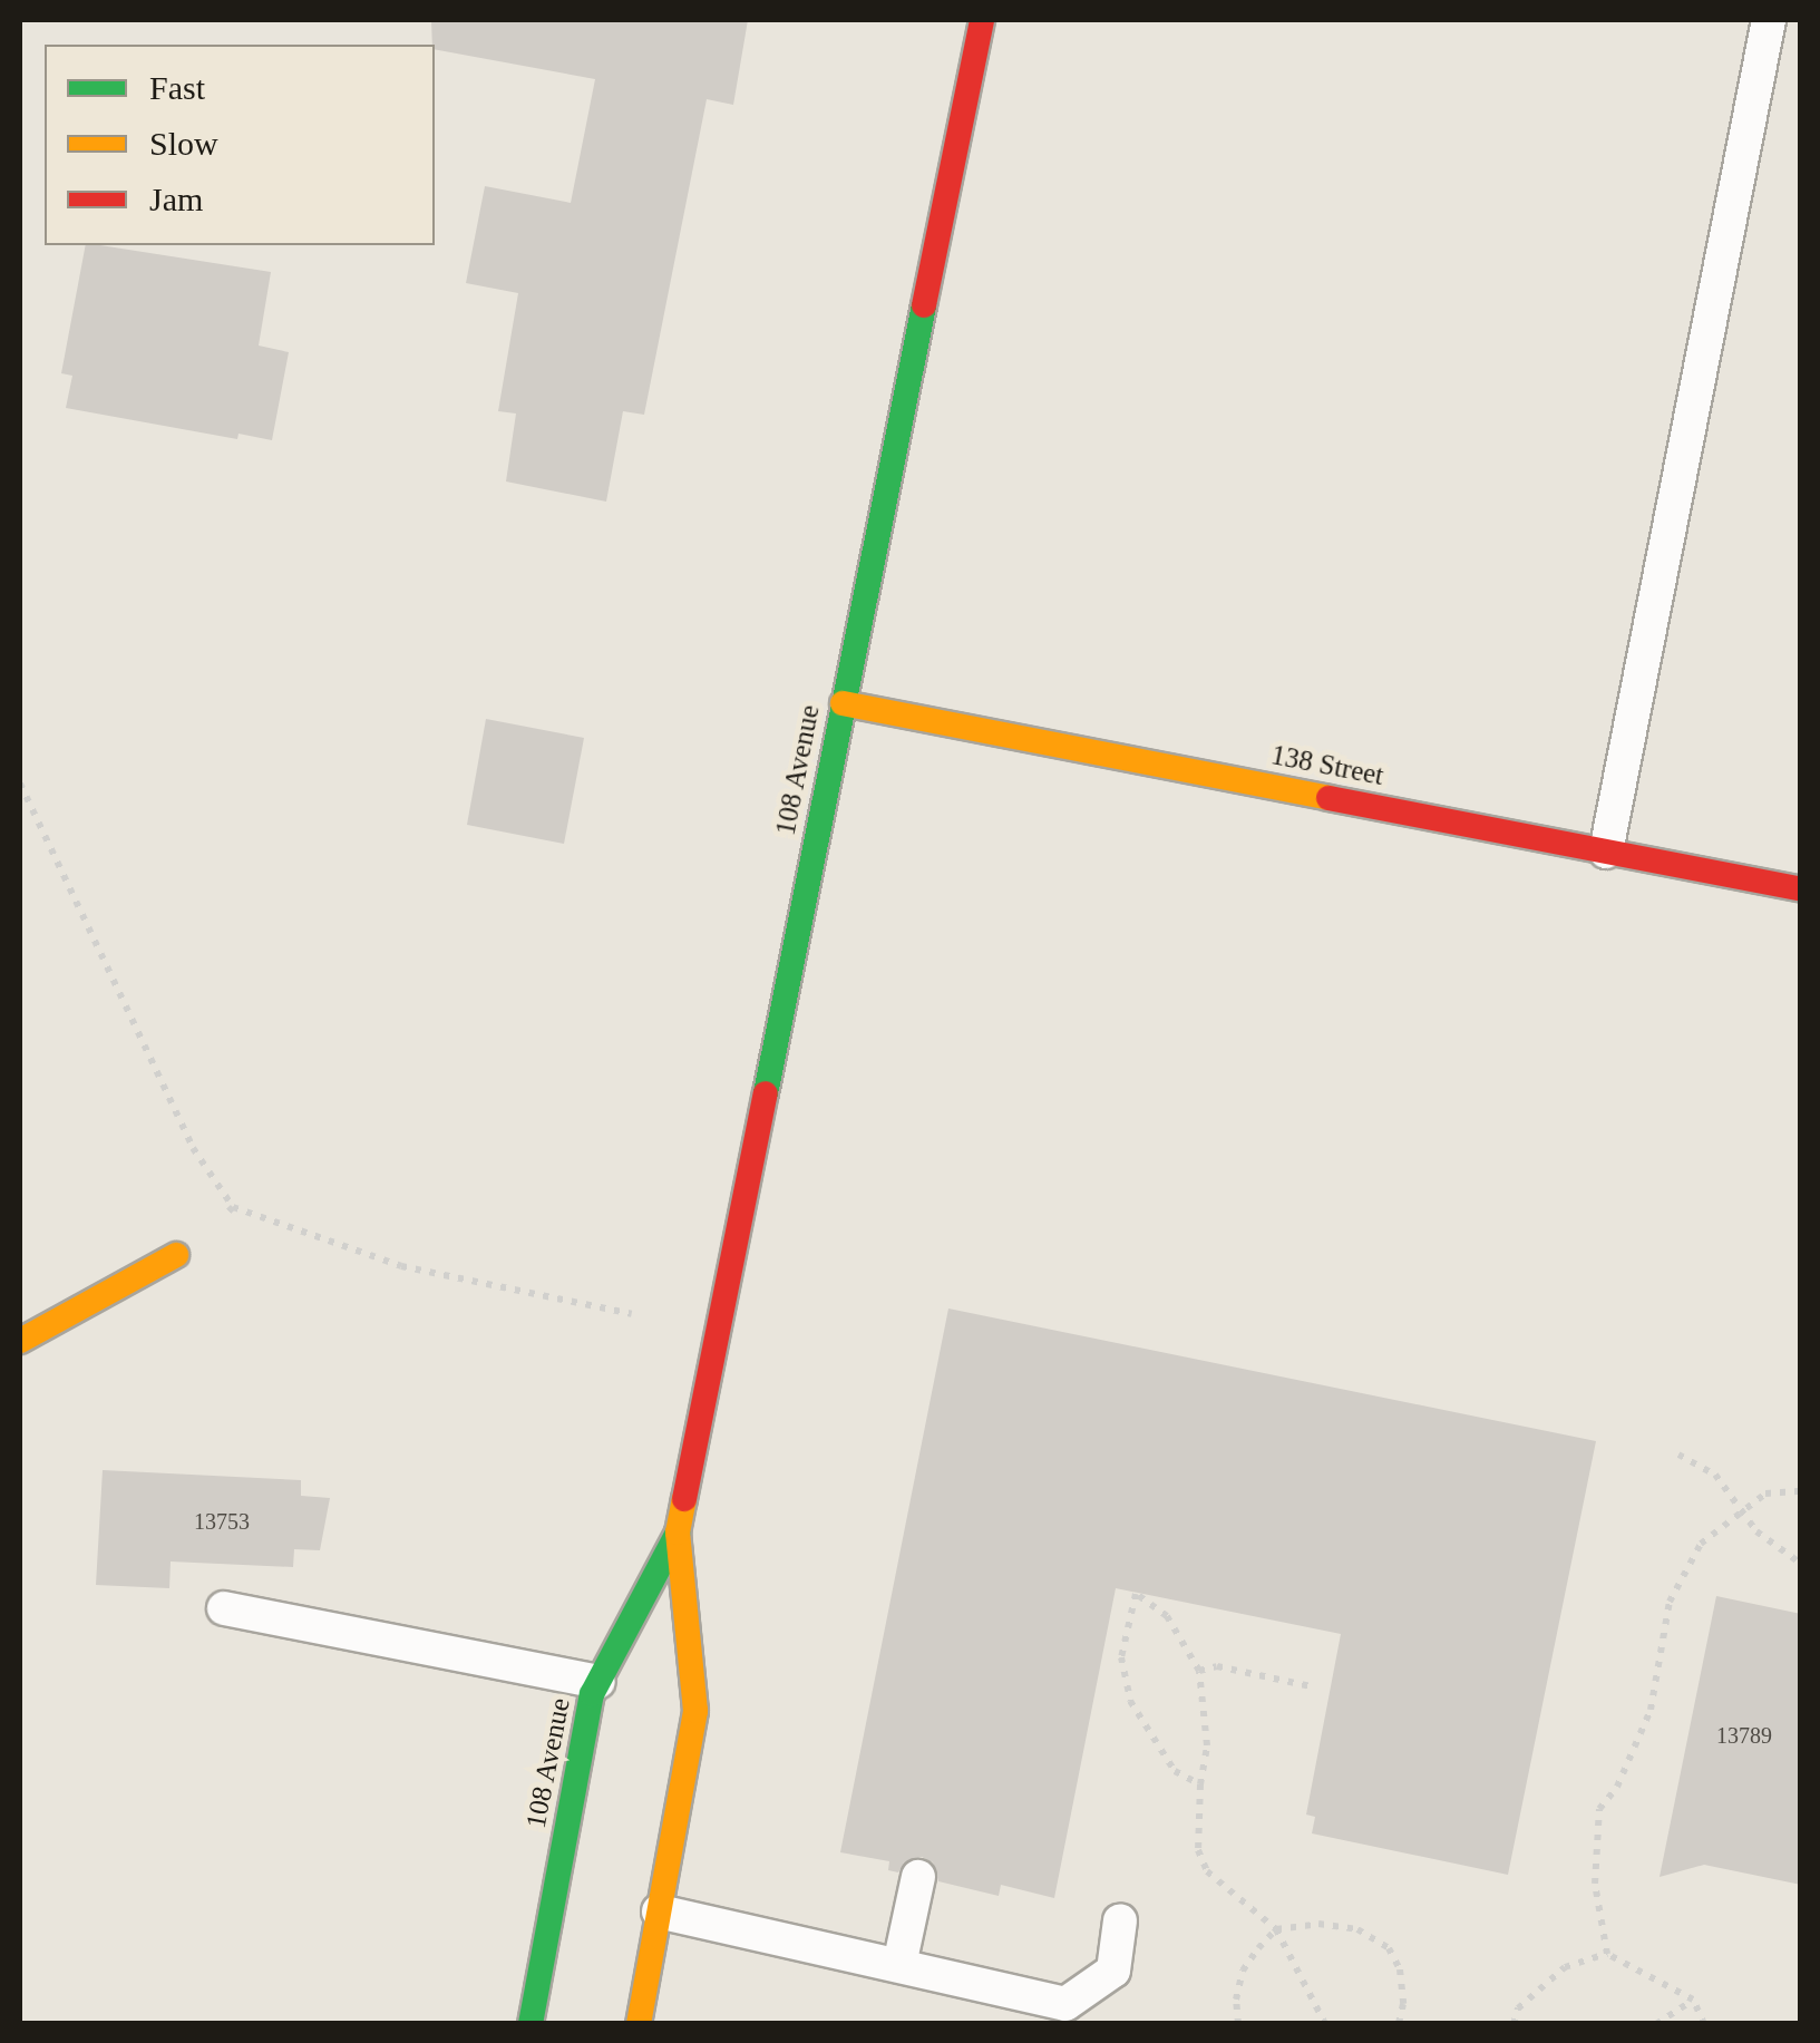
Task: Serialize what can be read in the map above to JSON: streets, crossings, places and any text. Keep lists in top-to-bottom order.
{
  "streets": {
    "main road": ["138 Street", "108 Avenue"]
  },
  "crossings": [
    ["138 Street", "108 Avenue"]
  ],
  "house_numbers": ["13753", "13789"],
  "legend": ["Fast", "Slow", "Jam"]
}
